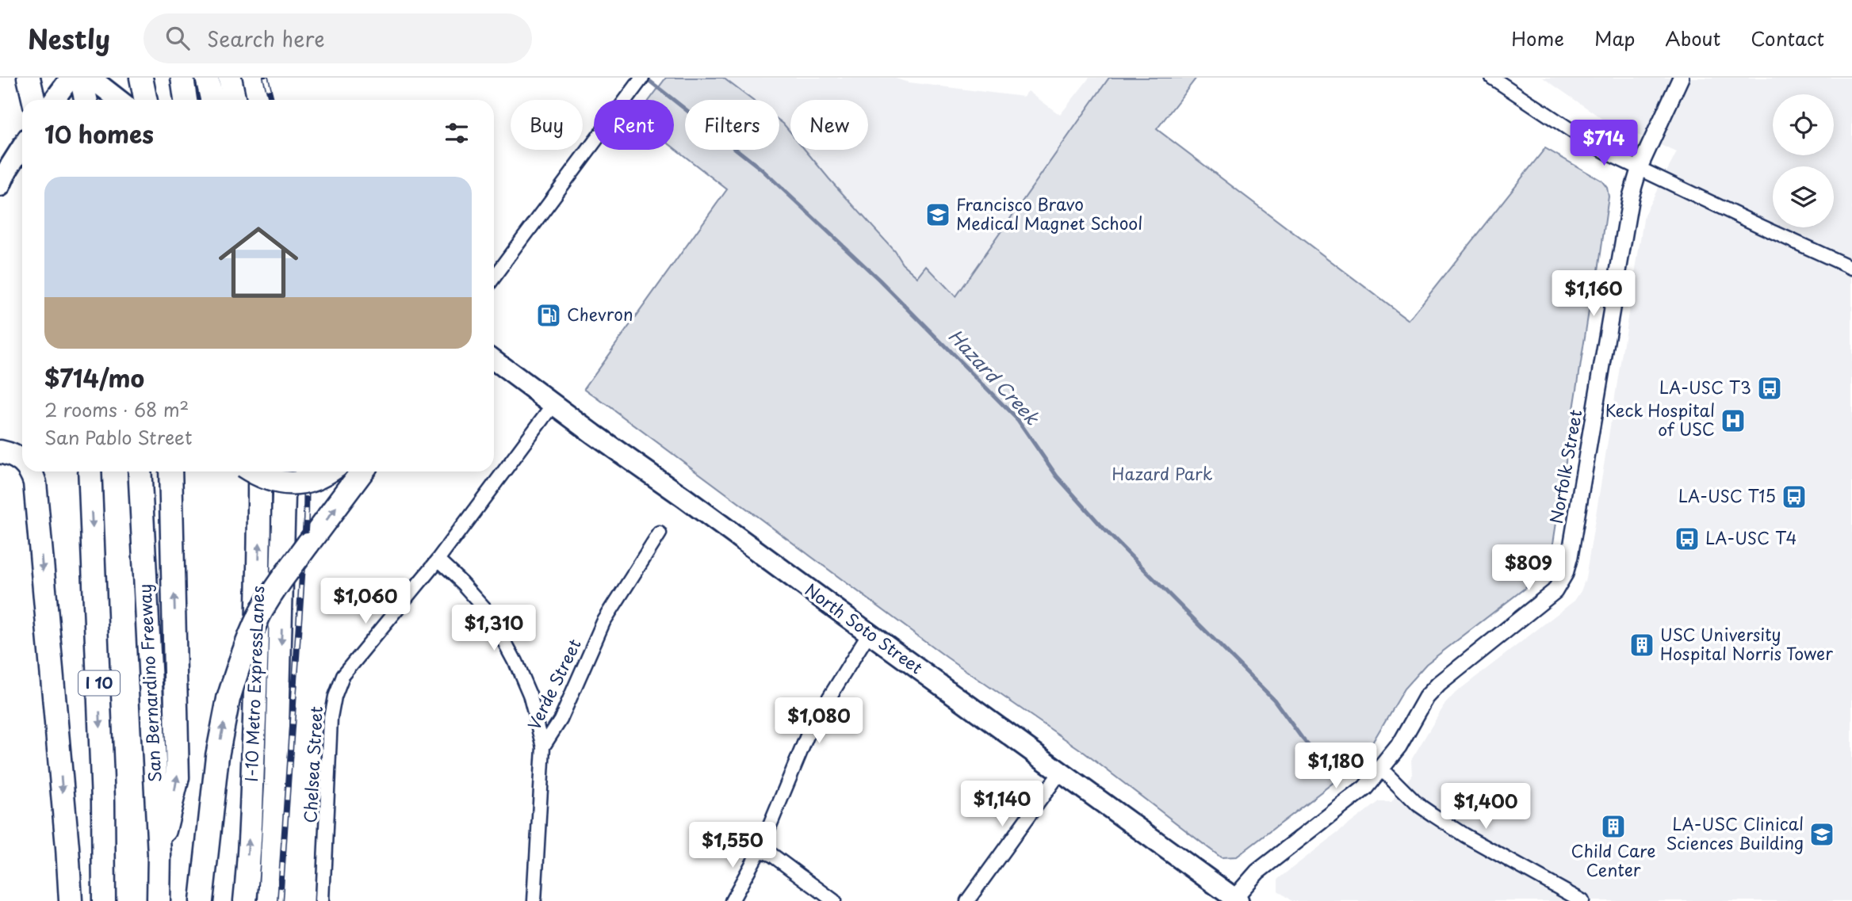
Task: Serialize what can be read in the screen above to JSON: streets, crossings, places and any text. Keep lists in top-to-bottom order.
{
  "streets": {
    "highway": ["I 10", "San Bernardino Freeway", "I-10 Metro ExpressLanes"],
    "main road": ["North Soto Street"],
    "street": ["Norfolk Street", "Verde Street", "Chelsea Street"]
  },
  "crossings": [
    ["Norfolk Street", "North Soto Street"],
    ["North Soto Street", "Chelsea Street"]
  ],
  "water": ["Hazard Creek"],
  "parks": ["Hazard Park"],
  "places": {
    "school or university": ["Francisco Bravo Medical Magnet School", "LA-USC Clinical Sciences Building"],
    "fuel station": ["Chevron"],
    "bus stop": ["LA-USC T3", "LA-USC T15", "LA-USC T4"],
    "hospital": ["Keck Hospital of USC"],
    "building": ["USC University Hospital Norris Tower", "Child Care Center"]
  },
  "page": {
    "header": "Nestly",
    "search": "Search here",
    "nav": [
      "Home",
      "Map",
      "About",
      "Contact"
    ],
    "chip": [
      "Buy",
      "Rent",
      "Filters",
      "New"
    ],
    "heading": "10 homes",
    "price": [
      "$714",
      "$1,160",
      "$809",
      "$1,060",
      "$1,310",
      "$1,080",
      "$1,180",
      "$1,140",
      "$1,400",
      "$1,550"
    ],
    "list": [
      {
        "name": "$714/mo",
        "note": "2 rooms · 68 m² · San Pablo Street"
      }
    ]
  }
}
